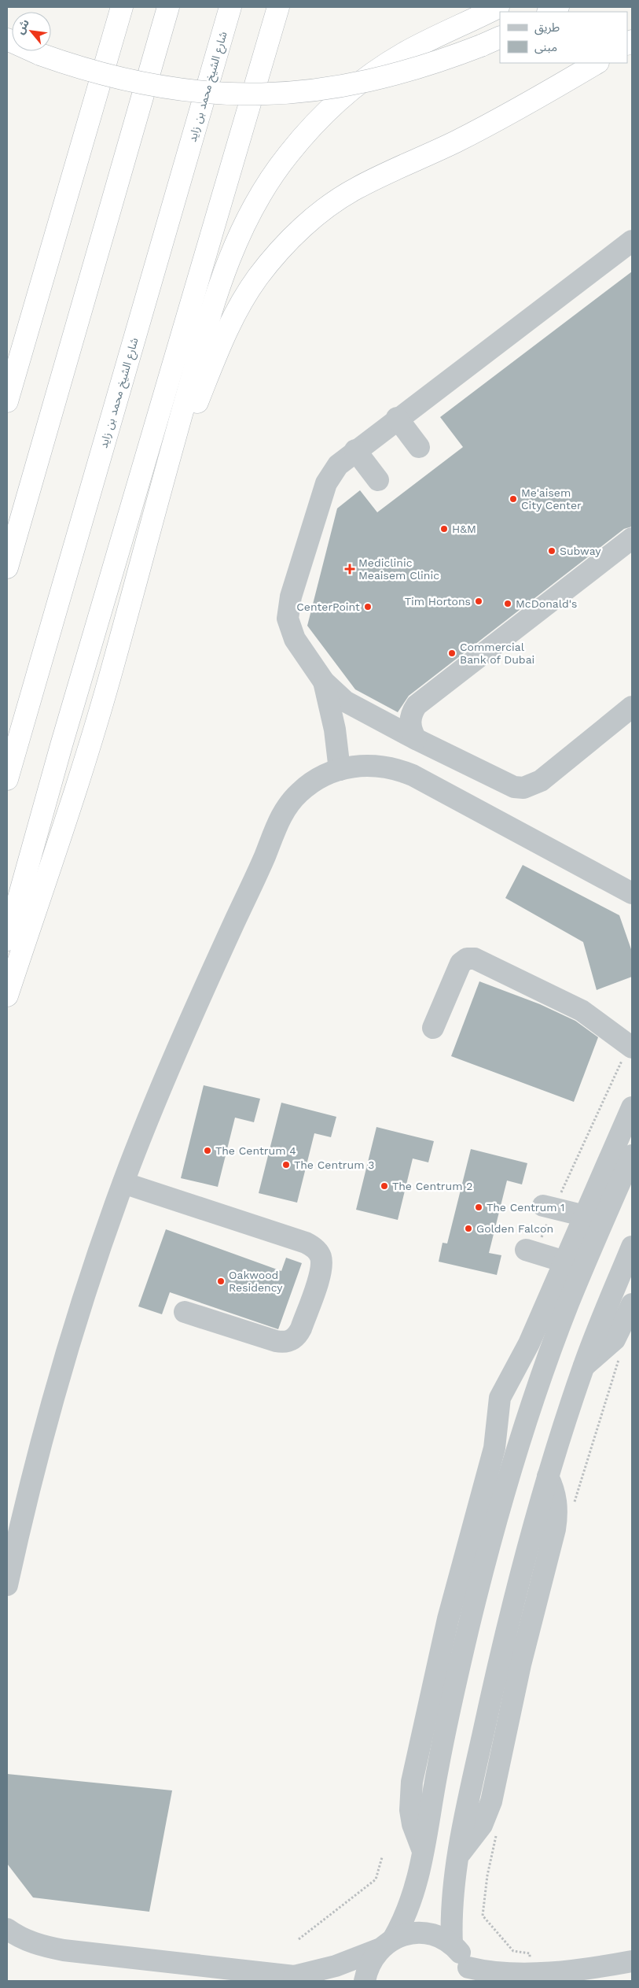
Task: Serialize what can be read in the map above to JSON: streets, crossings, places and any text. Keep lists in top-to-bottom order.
{
  "streets": {
    "highway": ["شارع الشيخ محمد بن زايد"]
  },
  "places": {
    "other": [
      "Me'aisem City Center",
      "H&M",
      "Subway",
      "Tim Hortons",
      "McDonald's",
      "CenterPoint",
      "Commercial Bank of Dubai",
      "The Centrum 4",
      "The Centrum 3",
      "The Centrum 2",
      "The Centrum 1",
      "Golden Falcon",
      "Oakwood Residency"
    ],
    "health": ["Mediclinic Meaisem Clinic"]
  },
  "legend": ["طريق", "مبنى"],
  "north": "top left"
}
